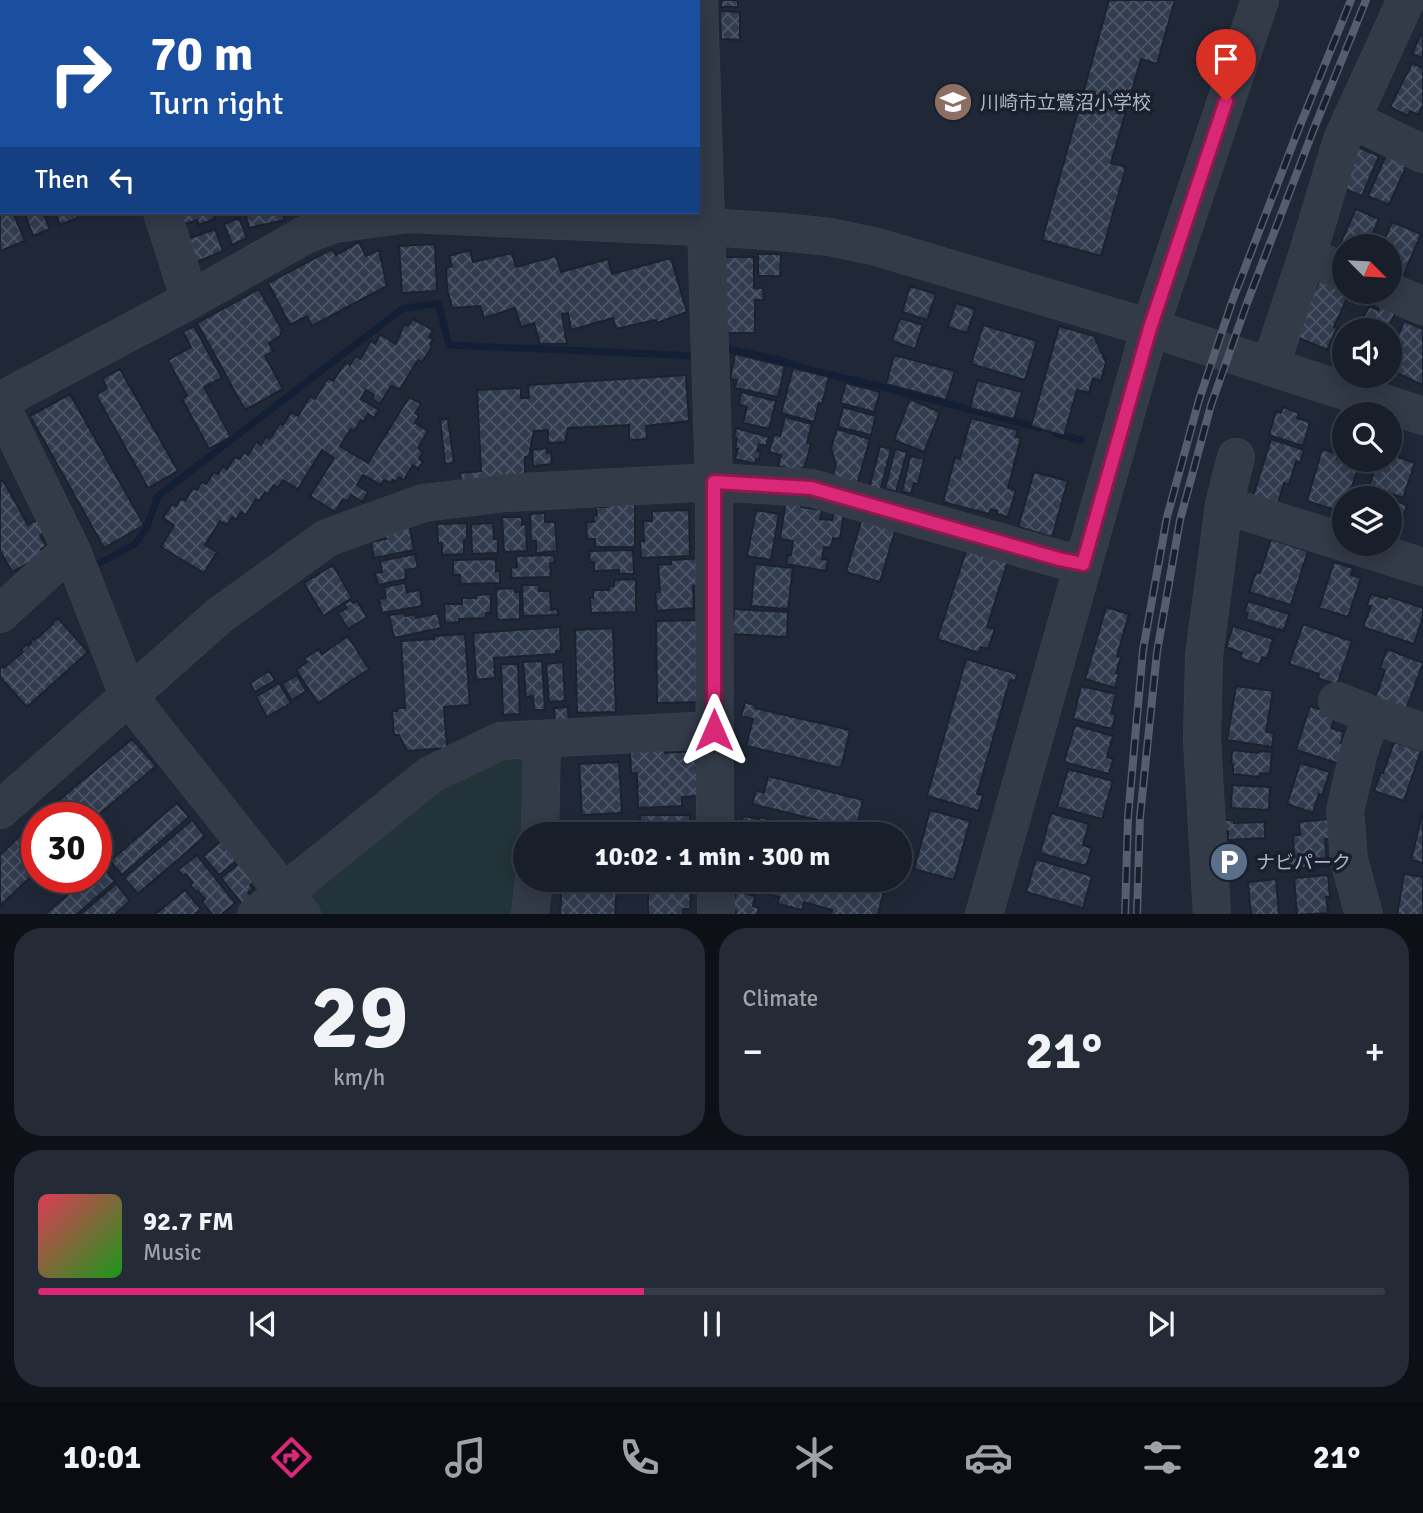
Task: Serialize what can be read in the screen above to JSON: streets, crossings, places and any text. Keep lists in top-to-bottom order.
{
  "places": {
    "school or university": ["川崎市立鷺沼小学校"],
    "parking": ["ナビパーク"]
  },
  "north": "bottom right",
  "page": {
    "turn": ["70 m", "Turn right"],
    "then": "Then",
    "limit": "30",
    "trip": "10:02 · 1 min · 300 m",
    "tile": [
      ["29", "km/h"],
      "Climate"
    ],
    "heat": ["−", "21°", "+"],
    "song": ["92.7 FM", "Music"],
    "tabs": ["10:01", "21°"]
  }
}
